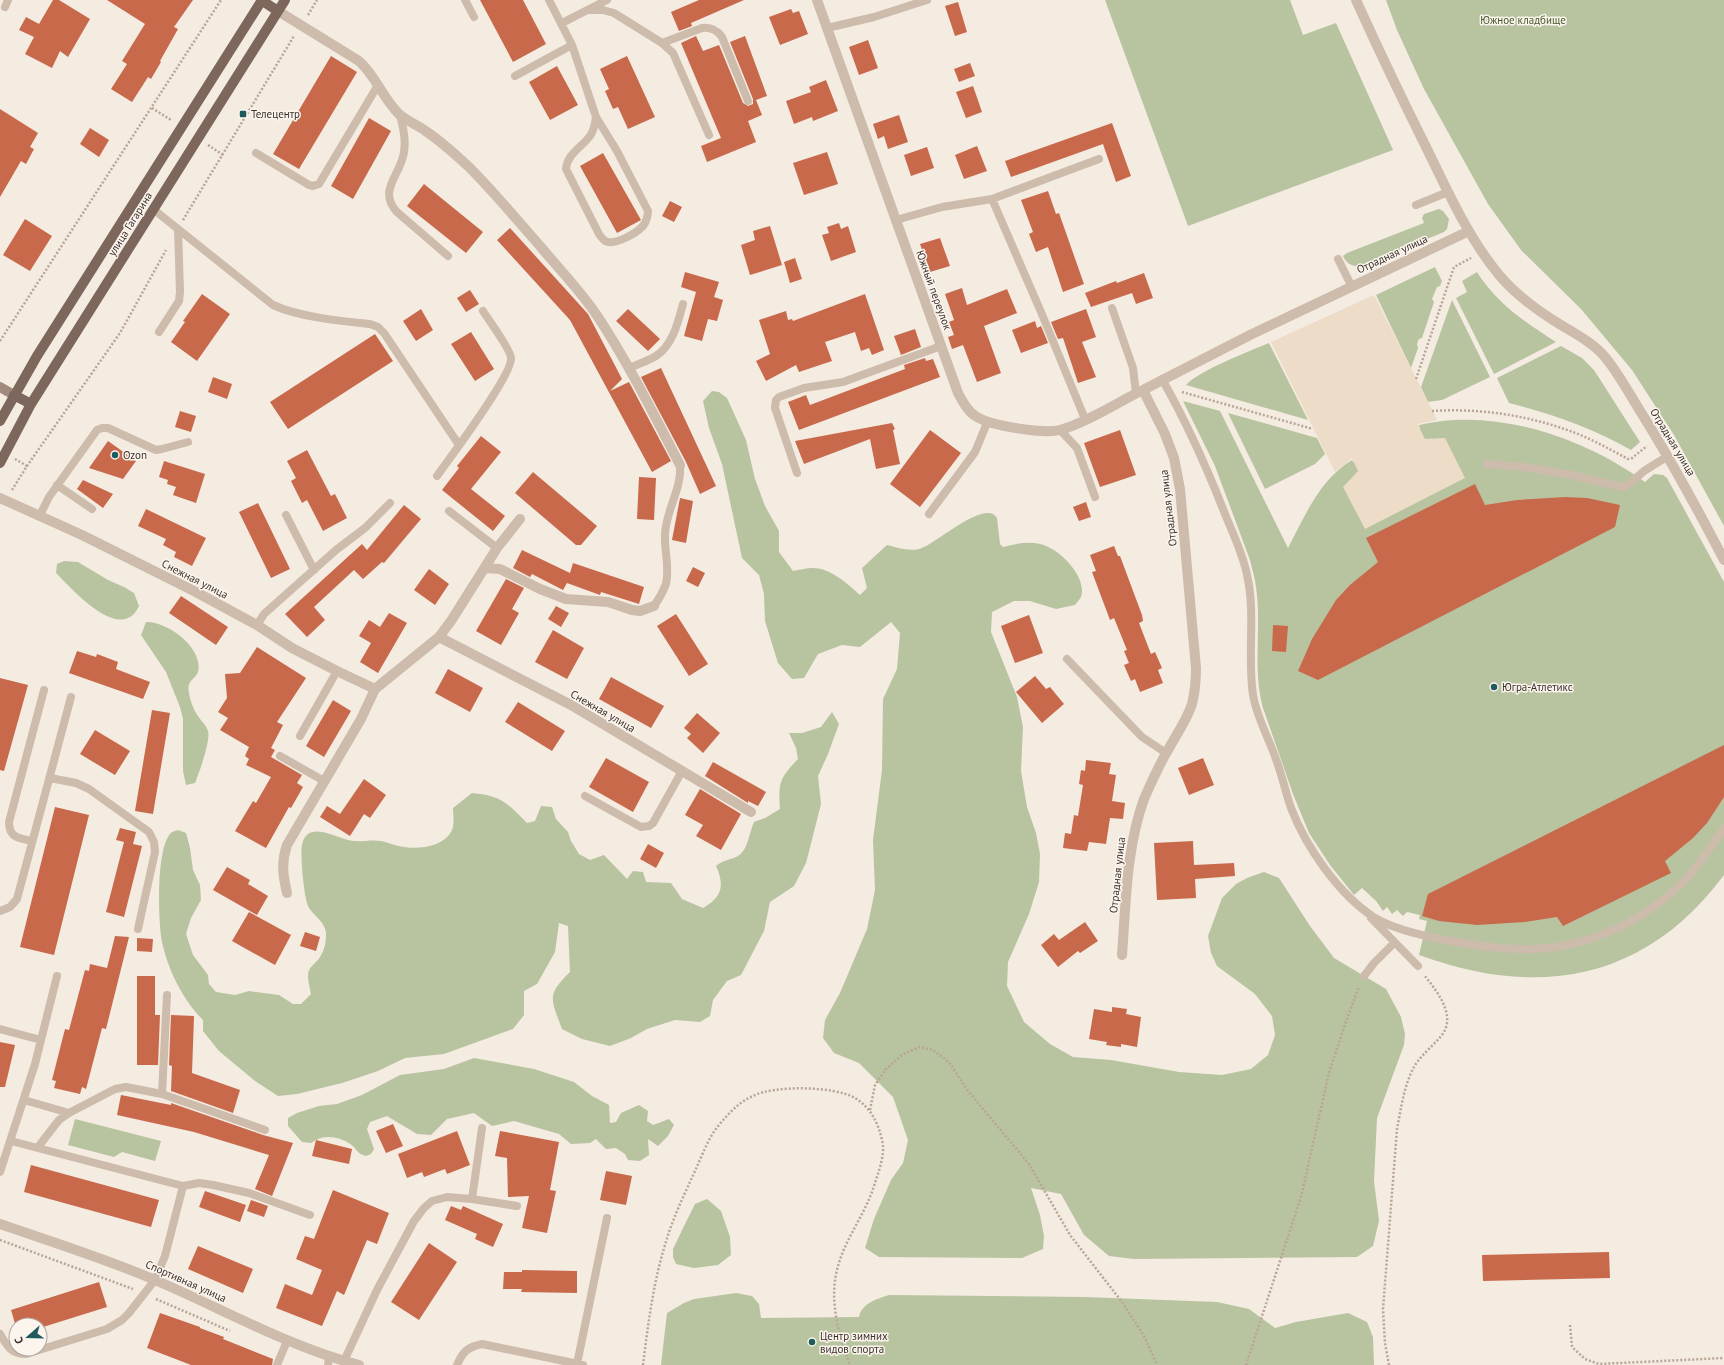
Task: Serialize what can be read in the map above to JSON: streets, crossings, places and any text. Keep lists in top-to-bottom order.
{
  "streets": {
    "main road": ["улица Гагарина"],
    "street": [
      "Отрадная улица",
      "Южный переулок",
      "Снежная улица",
      "Спортивная улица"
    ]
  },
  "crossings": [
    ["Отрадная улица", "Южный переулок"]
  ],
  "parks": ["Южное кладбище"],
  "places": {
    "transit": ["Телецентр"],
    "other": ["Ozon", "Югра-Атлетикс", "Центр зимних видов спорта"]
  },
  "north": "left"
}
